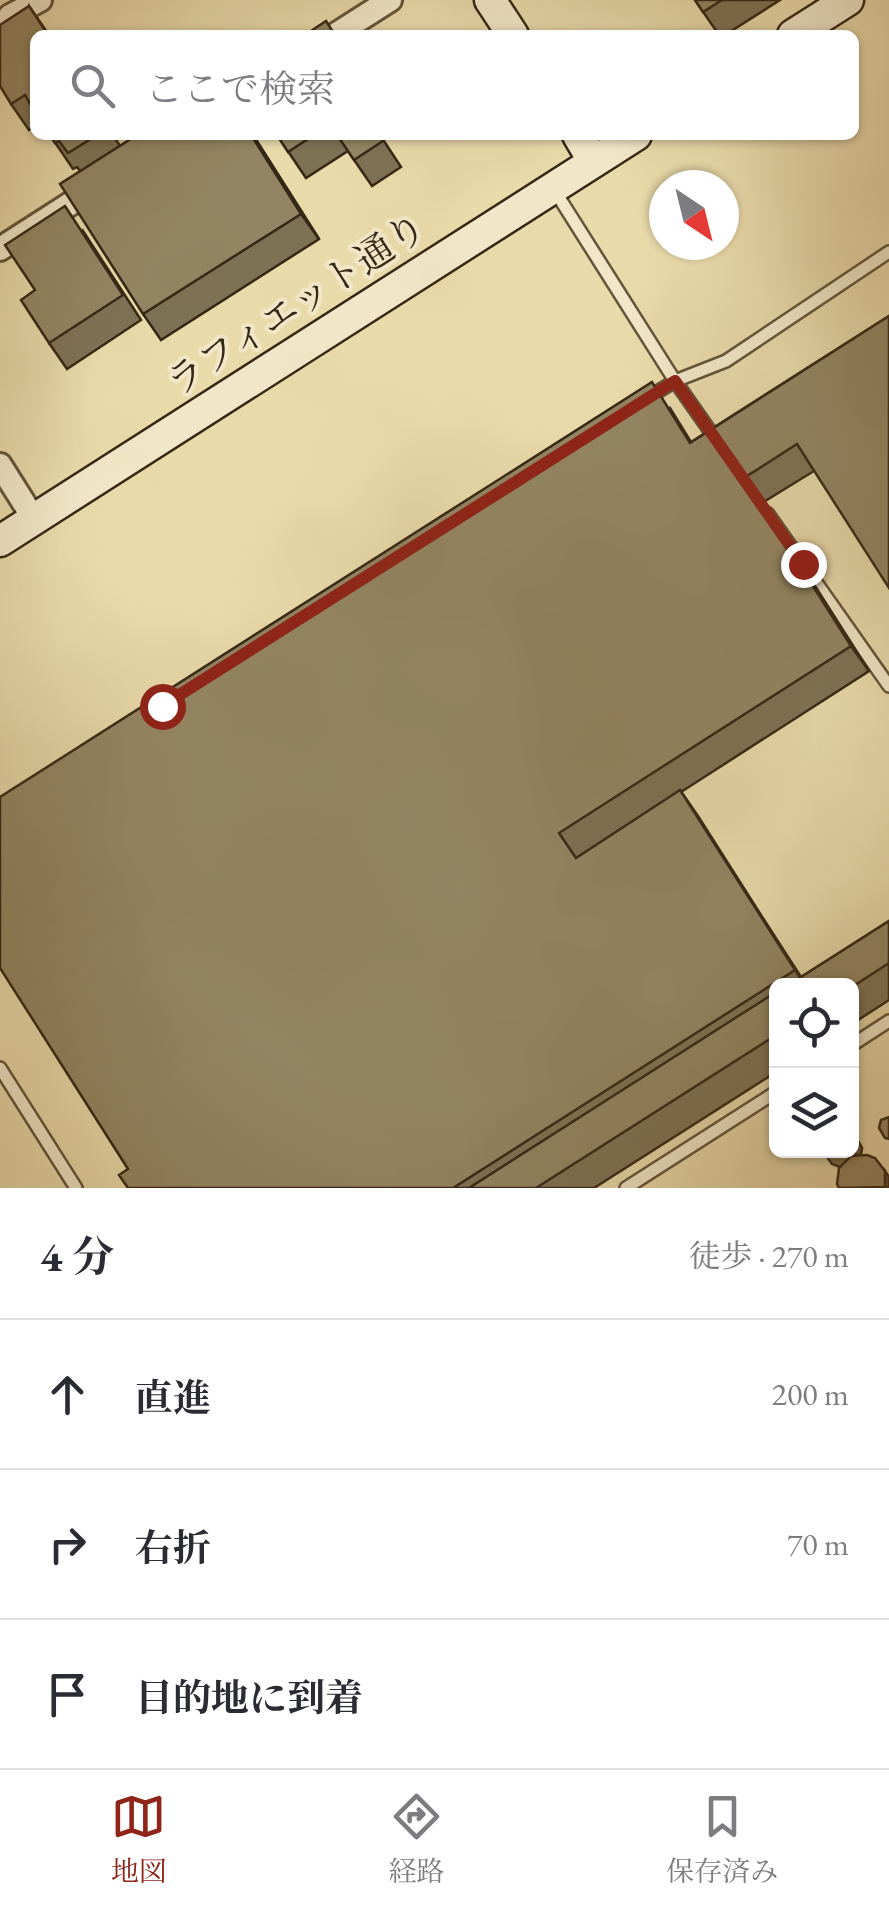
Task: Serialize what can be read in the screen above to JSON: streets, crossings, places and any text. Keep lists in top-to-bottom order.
{
  "streets": {
    "street": ["ラフィエット通り"]
  },
  "north": "bottom right",
  "page": {
    "search": "ここで検索",
    "heading": ["4 分", "徒歩 · 270 m"],
    "list": [
      ["直進", "200 m"],
      ["右折", "70 m"],
      "目的地に到着"
    ],
    "nav": ["地図", "経路", "保存済み"]
  }
}
